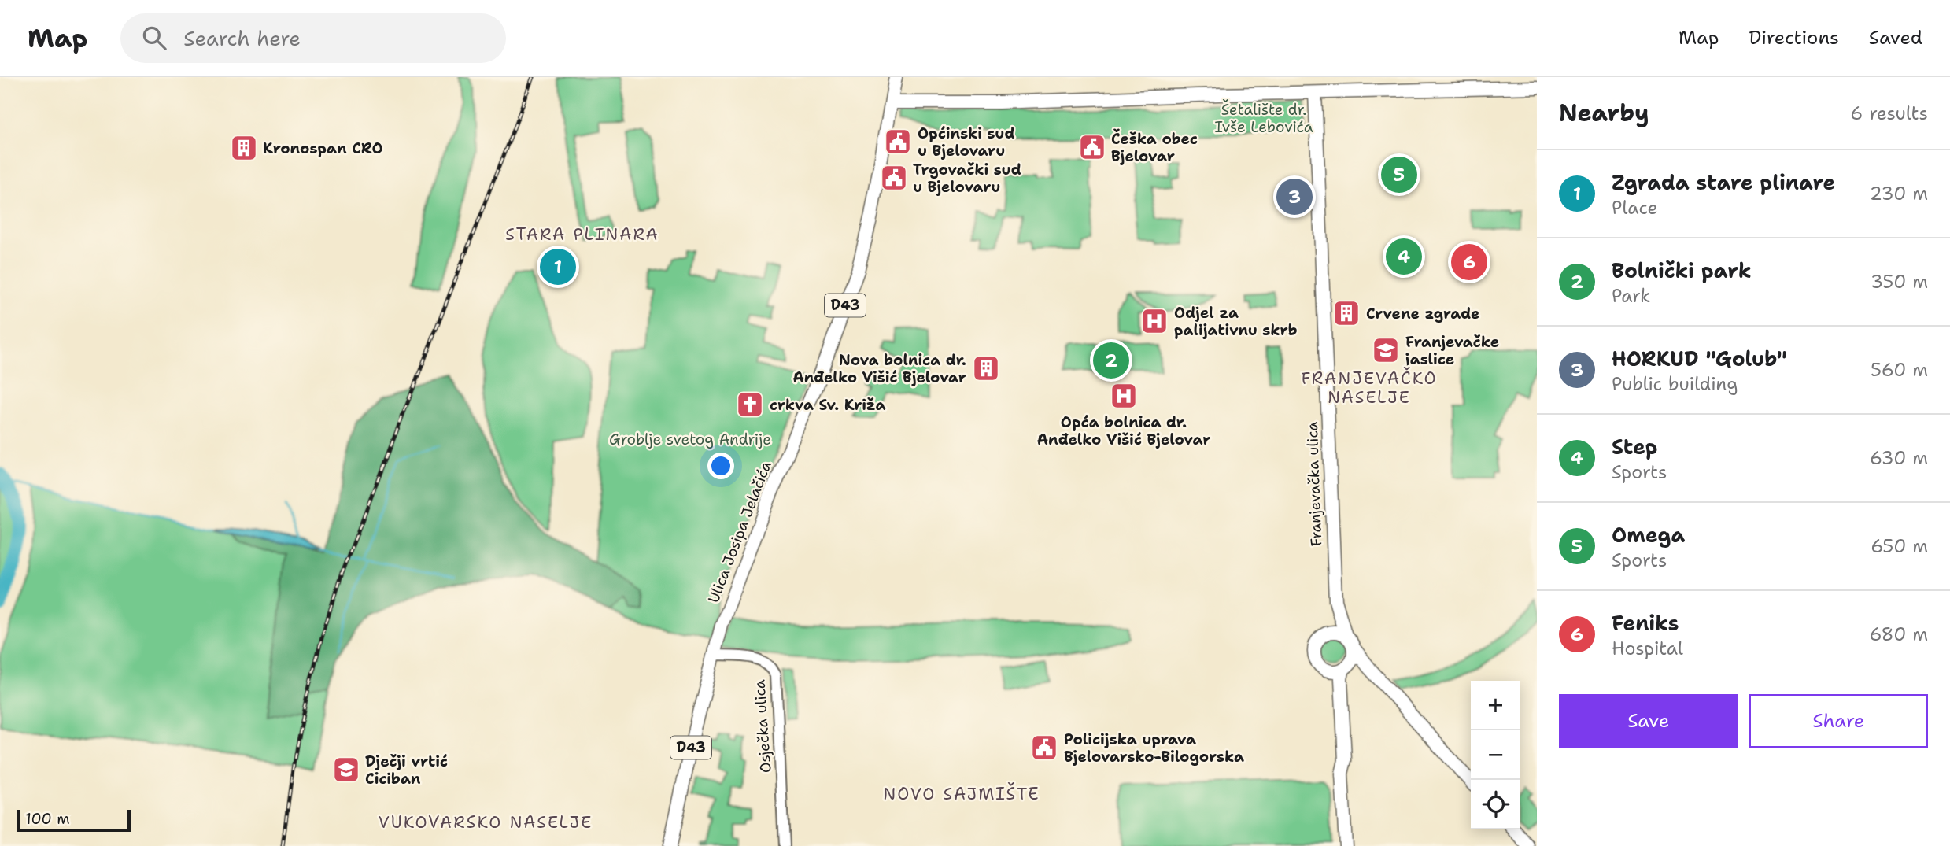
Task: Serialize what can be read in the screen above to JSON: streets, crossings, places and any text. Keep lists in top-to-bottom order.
{
  "streets": {
    "main road": ["D43", "Franjevačka ulica", "Ulica Josipa Jelačića"],
    "street": ["Osječka ulica"]
  },
  "crossings": [
    ["D43", "Ulica Josipa Jelačića"],
    ["D43", "Osječka ulica"],
    ["Ulica Josipa Jelačića", "Osječka ulica"]
  ],
  "districts": [
    "STARA PLINARA",
    "FRANJEVAČKO NASELJE",
    "NOVO SAJMIŠTE",
    "VUKOVARSKO NASELJE"
  ],
  "parks": ["Šetalište dr. Ivše Lebovića", "Groblje svetog Andrije"],
  "places": {
    "public building": [
      "Općinski sud u Bjelovaru",
      "Češka obec Bjelovar",
      "Trgovački sud u Bjelovaru",
      "Policijska uprava Bjelovarsko-Bilogorska"
    ],
    "building": ["Kronospan CRO", "Crvene zgrade", "Nova bolnica dr. Anđelko Višić Bjelovar"],
    "hospital": ["Odjel za palijativnu skrb", "Opća bolnica dr. Anđelko Višić Bjelovar"],
    "school or university": ["Franjevačke jaslice", "Dječji vrtić Ciciban"],
    "church": ["crkva Sv. Križa"]
  },
  "scale_bar": "100 m",
  "page": {
    "header": "Map",
    "search": "Search here",
    "nav": ["Map", "Directions", "Saved"],
    "heading": ["Nearby", "6 results"],
    "list": [
      {
        "mark": "1",
        "name": "Zgrada stare plinare",
        "note": "Place",
        "value": "230 m"
      },
      {
        "mark": "2",
        "name": "Bolnički park",
        "note": "Park",
        "value": "350 m"
      },
      {
        "mark": "3",
        "name": "HORKUD \"Golub\"",
        "note": "Public building",
        "value": "560 m"
      },
      {
        "mark": "4",
        "name": "Step",
        "note": "Sports",
        "value": "630 m"
      },
      {
        "mark": "5",
        "name": "Omega",
        "note": "Sports",
        "value": "650 m"
      },
      {
        "mark": "6",
        "name": "Feniks",
        "note": "Hospital",
        "value": "680 m"
      }
    ],
    "pins": [
      "5",
      "3",
      "4",
      "6",
      "1",
      "2"
    ],
    "buttons": ["Save", "Share"],
    "map_buttons": ["+", "−"],
    "scale": "100 m"
  }
}
